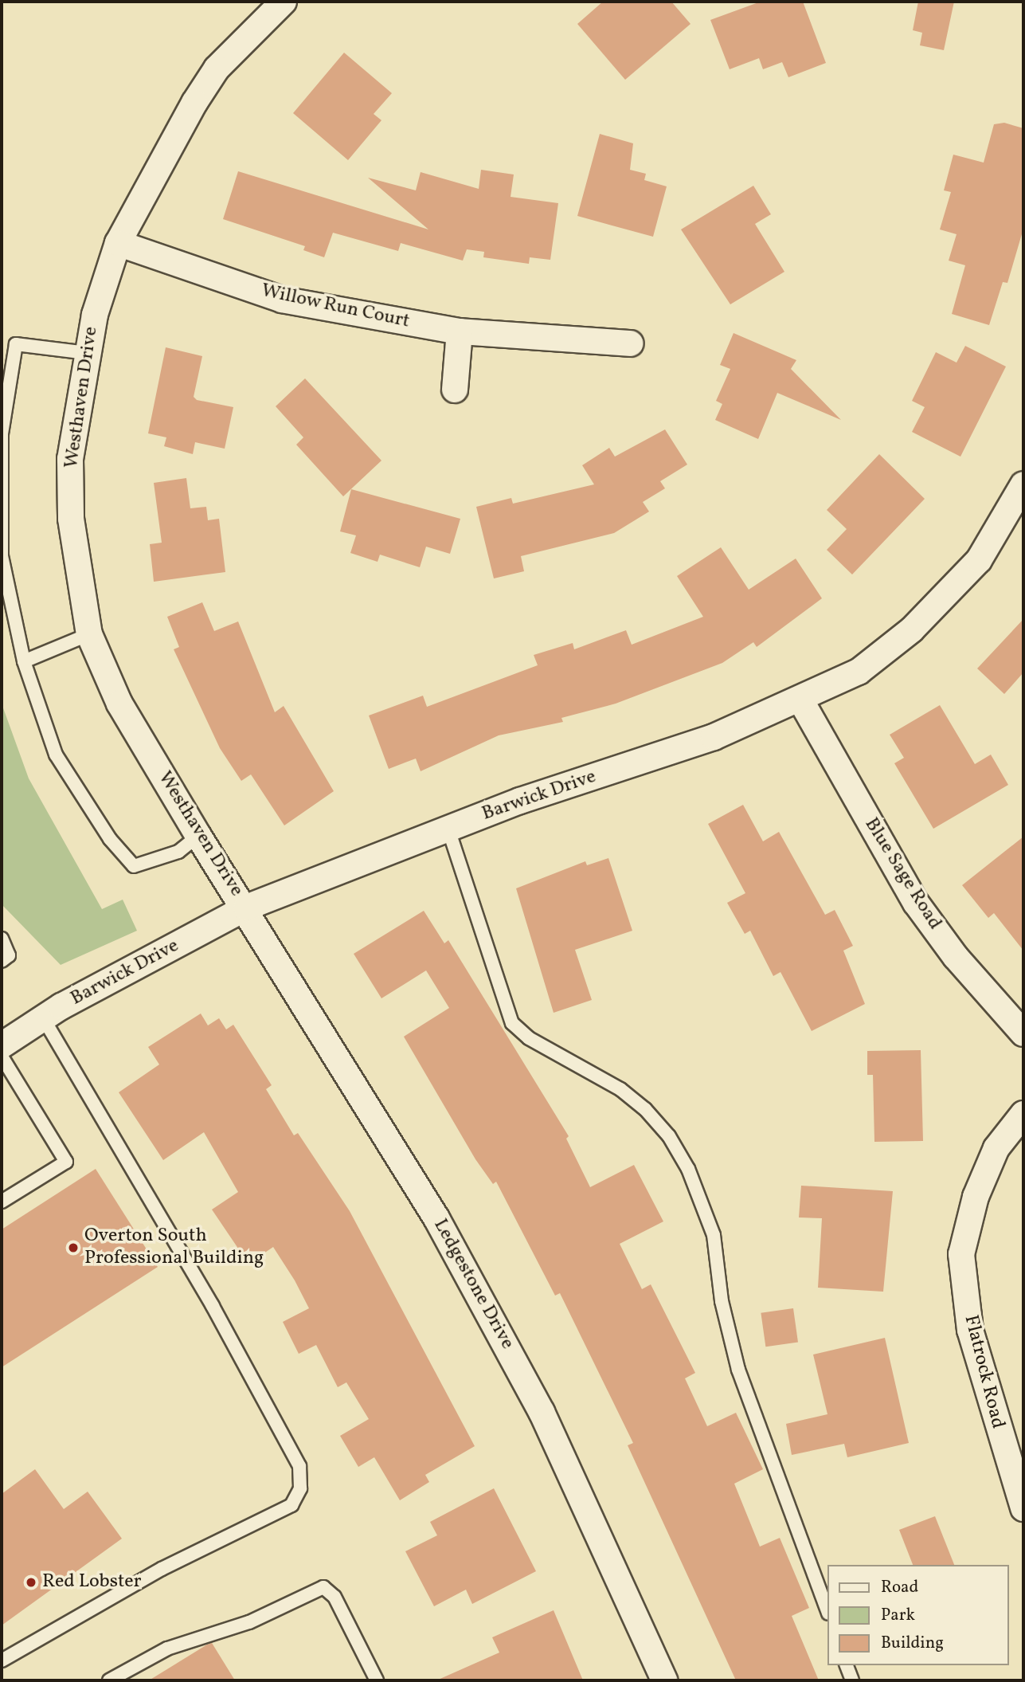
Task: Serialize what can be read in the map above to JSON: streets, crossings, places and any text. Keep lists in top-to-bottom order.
{
  "streets": {
    "street": [
      "Willow Run Court",
      "Westhaven Drive",
      "Barwick Drive",
      "Blue Sage Road",
      "Ledgestone Drive",
      "Flatrock Road"
    ]
  },
  "crossings": [
    ["Willow Run Court", "Westhaven Drive"],
    ["Westhaven Drive", "Barwick Drive"],
    ["Westhaven Drive", "Ledgestone Drive"],
    ["Barwick Drive", "Blue Sage Road"],
    ["Barwick Drive", "Ledgestone Drive"]
  ],
  "places": ["Overton South Professional Building", "Red Lobster"],
  "legend": ["Road", "Park", "Building"]
}
